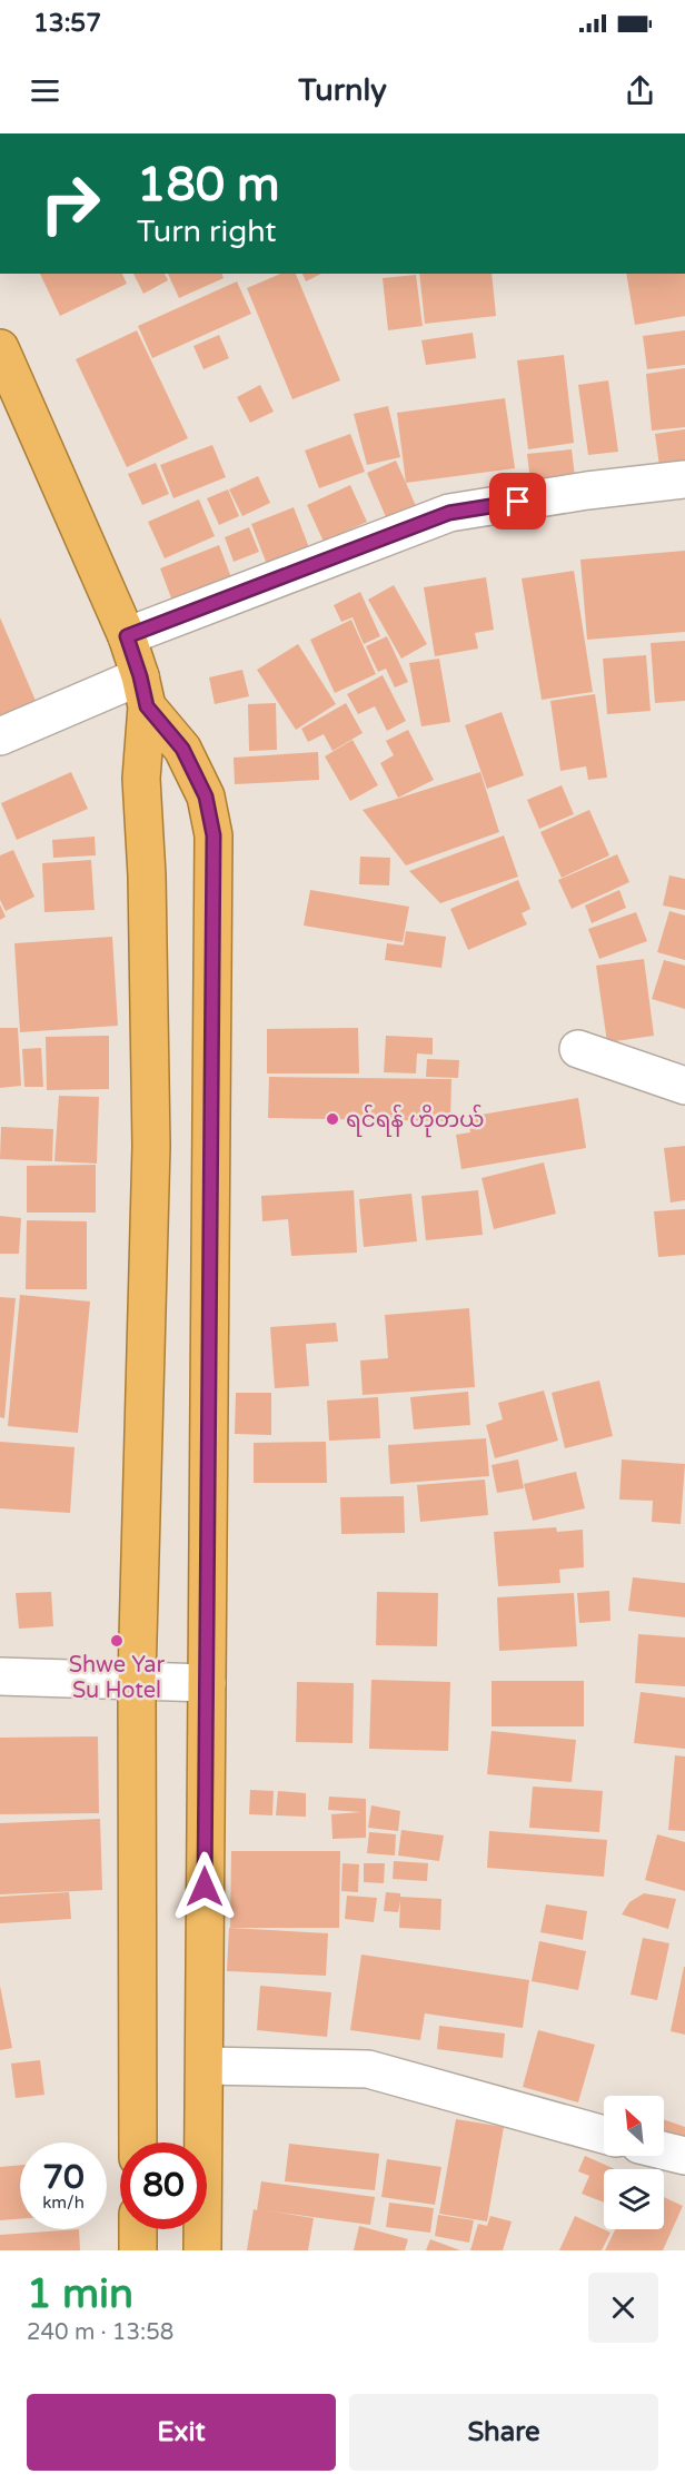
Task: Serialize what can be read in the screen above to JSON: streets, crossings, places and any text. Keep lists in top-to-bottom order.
{
  "places": ["ရင်ရန် ဟိုတယ်", "Shwe Yar Su Hotel"],
  "north": "top left",
  "page": {
    "status": "13:57",
    "header": "Turnly",
    "turn": ["180 m", "Turn right"],
    "speed": "70 km/h",
    "limit": "80",
    "heading": ["1 min", "240 m · 13:58"],
    "buttons": ["Exit", "Share"]
  }
}
